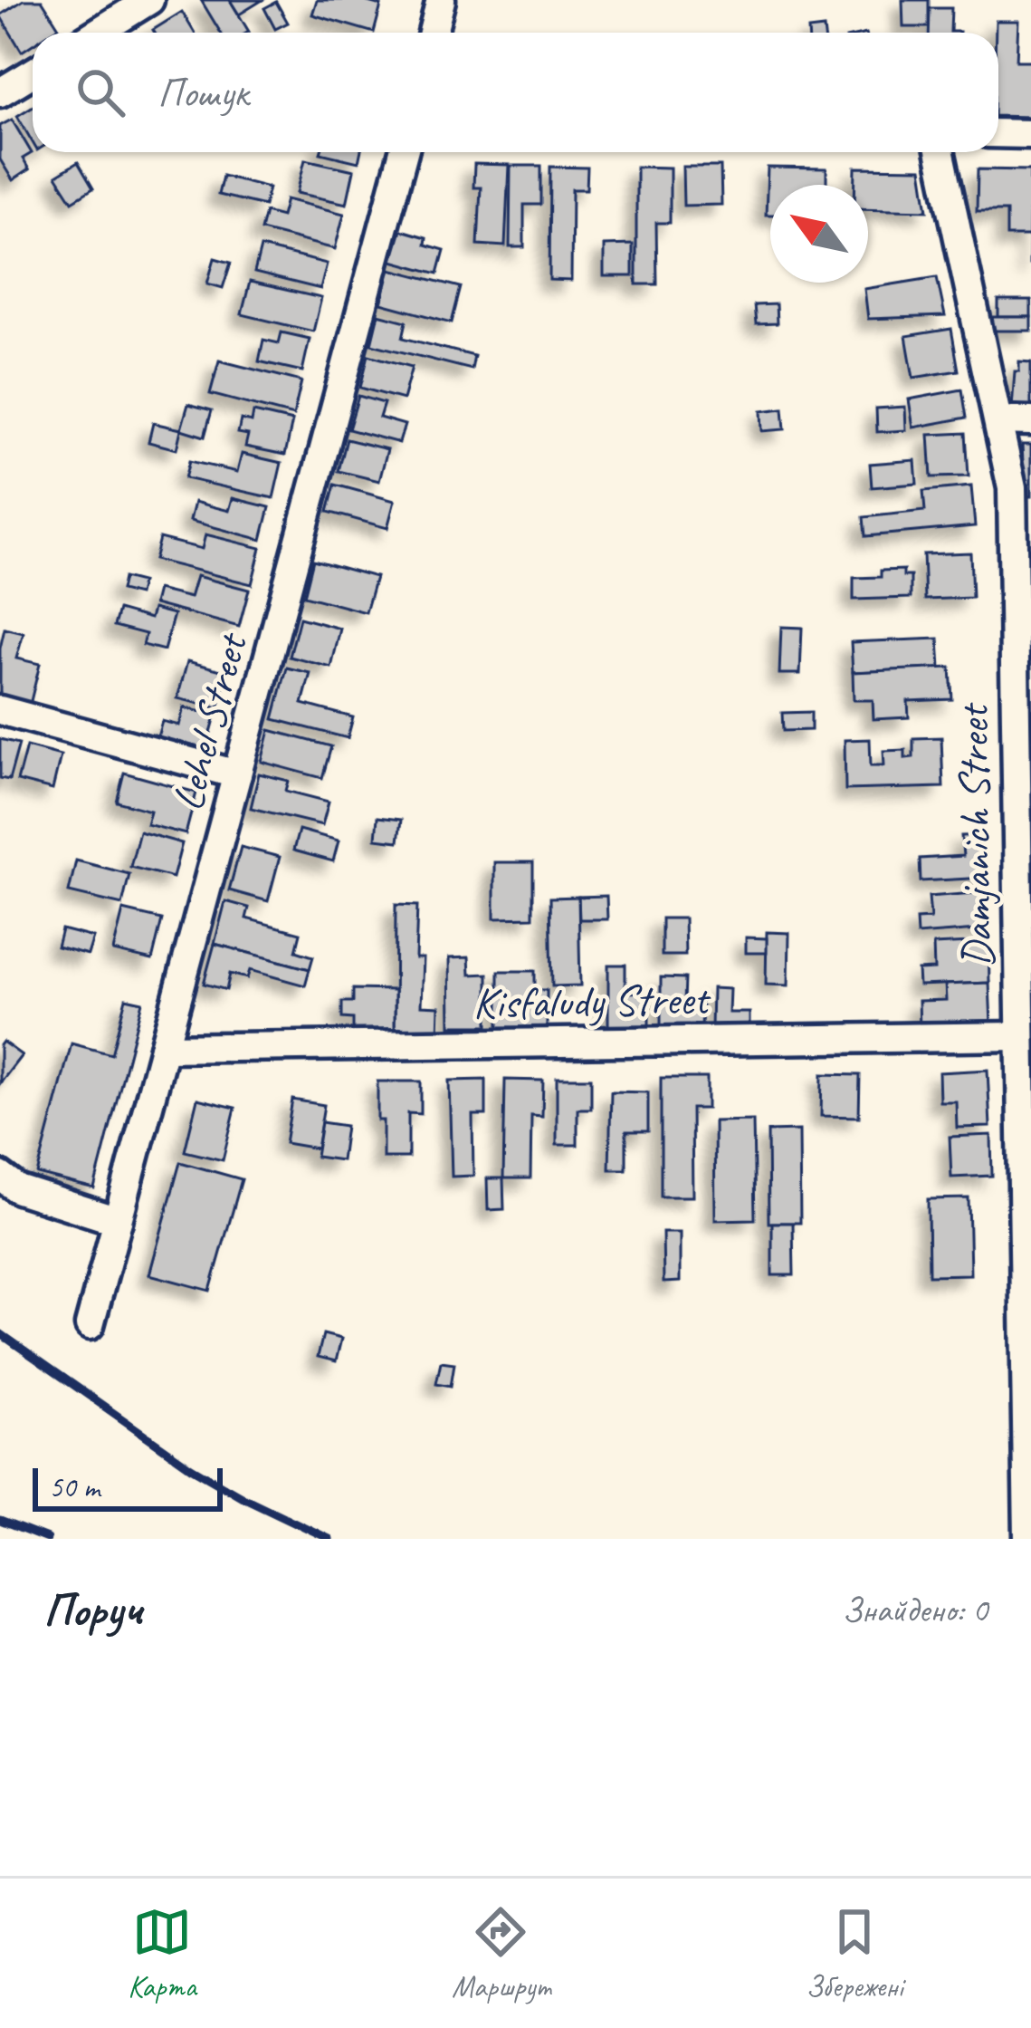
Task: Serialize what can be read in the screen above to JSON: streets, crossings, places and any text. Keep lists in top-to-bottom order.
{
  "streets": {
    "street": ["Lehel Street", "Damjanich Street", "Kisfaludy Street"]
  },
  "crossings": [
    ["Lehel Street", "Kisfaludy Street"],
    ["Damjanich Street", "Kisfaludy Street"]
  ],
  "scale_bar": "50 m",
  "north": "top left",
  "page": {
    "search": "Пошук",
    "scale": "50 m",
    "heading": ["Поруч", "Знайдено: 0"],
    "nav": ["Карта", "Маршрут", "Збережені"]
  }
}
